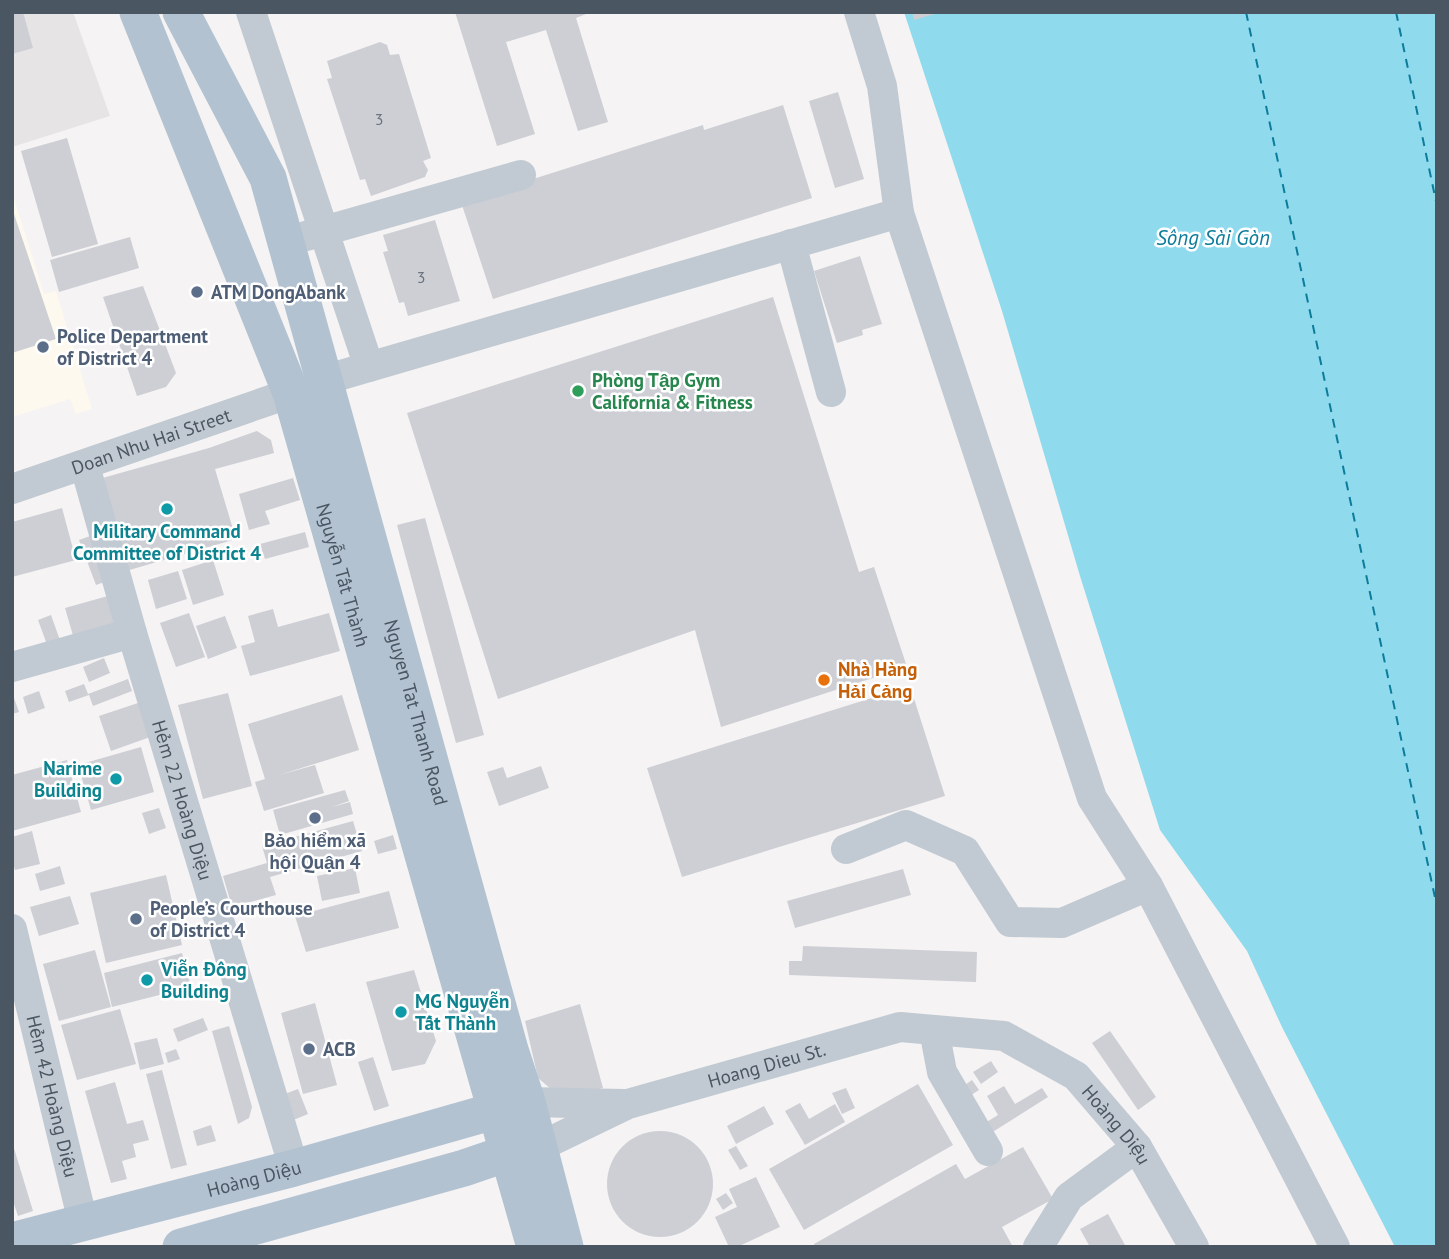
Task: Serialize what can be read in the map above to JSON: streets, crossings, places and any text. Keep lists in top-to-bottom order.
{
  "streets": {
    "main road": ["Nguyen Tat Thanh Road", "Hoàng Diệu"],
    "street": [
      "Doan Nhu Hai Street",
      "Hẻm 22 Hoàng Diệu",
      "Hoang Dieu St.",
      "Hẻm 42 Hoàng Diệu"
    ]
  },
  "crossings": [
    ["Doan Nhu Hai Street", "Nguyen Tat Thanh Road"],
    ["Doan Nhu Hai Street", "Hẻm 22 Hoàng Diệu"],
    ["Nguyen Tat Thanh Road", "Hoang Dieu St."],
    ["Nguyen Tat Thanh Road", "Hoàng Diệu"],
    ["Hẻm 22 Hoàng Diệu", "Hoàng Diệu"],
    ["Hoang Dieu St.", "Hoàng Diệu"],
    ["Hẻm 42 Hoàng Diệu", "Hoàng Diệu"]
  ],
  "water": ["Sông Sài Gòn"],
  "places": [
    "ATM DongAbank",
    "Police Department of District 4",
    "Phòng Tập Gym California & Fitness",
    "Military Command Committee of District 4",
    "Nhà Hàng Hải Cảng",
    "Narime Building",
    "Bảo hiểm xã hội Quận 4",
    "People’s Courthouse of District 4",
    "Viễn Đông Building",
    "MG Nguyễn Tất Thành",
    "ACB"
  ],
  "house_numbers": ["3", "3"]
}
